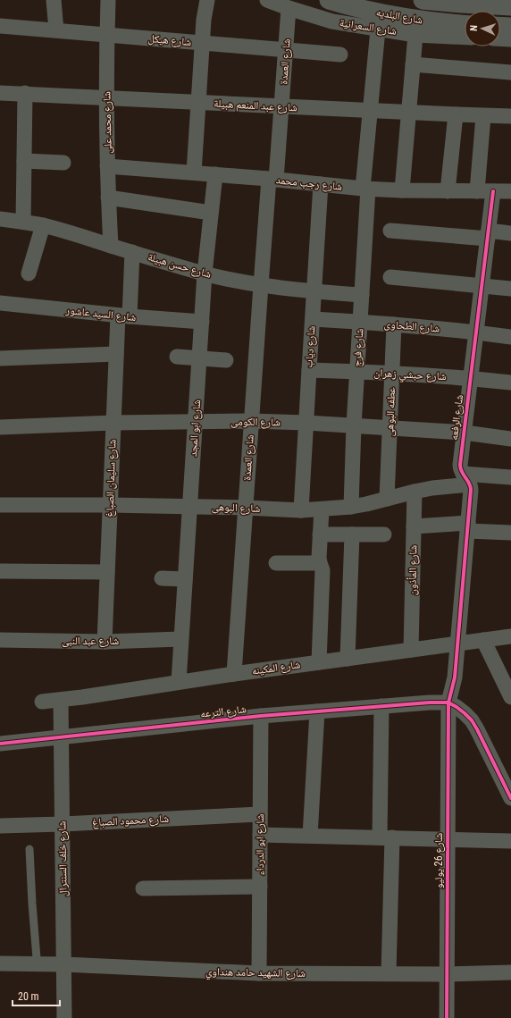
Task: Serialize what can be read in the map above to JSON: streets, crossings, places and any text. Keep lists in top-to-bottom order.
{
  "streets": {
    "street": [
      "شارع البلديه",
      "شارع السعرانية",
      "شارع هيكل",
      "شارع العمدة",
      "شارع عبد المنعم هبيلة",
      "شارع محمد على",
      "شارع رجب محمد",
      "شارع حسن هبيلة",
      "شارع السيد عاشور",
      "شارع الطحاوى",
      "شارع دياب",
      "شارع فرج",
      "شارع حبشي زهران",
      "عطفه البوهى",
      "شارع الرفعه",
      "شارع الكومى",
      "شارع ابو المجد",
      "شارع سليمان الصباغ",
      "شارع البوهى",
      "شارع المأذون",
      "شارع عبد النبى",
      "شارع المكينه",
      "شارع الترعه",
      "شارع محمود الصباغ",
      "شارع ابو الدرداء",
      "شارع خلف السنترال",
      "شارع 26 يوليو",
      "شارع الشهيد حامد هنداوي"
    ]
  },
  "crossings": [
    ["شارع البلديه", "شارع السعرانية"],
    ["شارع السعرانية", "شارع العمدة"],
    ["شارع السعرانية", "شارع فرج"],
    ["شارع هيكل", "شارع العمدة"],
    ["شارع هيكل", "شارع محمد على"],
    ["شارع العمدة", "شارع عبد المنعم هبيلة"],
    ["شارع العمدة", "شارع رجب محمد"],
    ["شارع العمدة", "شارع حسن هبيلة"],
    ["شارع العمدة", "شارع الكومى"],
    ["شارع العمدة", "شارع البوهى"],
    ["شارع العمدة", "شارع المكينه"],
    ["شارع عبد المنعم هبيلة", "شارع محمد على"],
    ["شارع عبد المنعم هبيلة", "شارع فرج"],
    ["شارع محمد على", "شارع رجب محمد"],
    ["شارع محمد على", "شارع حسن هبيلة"],
    ["شارع رجب محمد", "شارع دياب"],
    ["شارع رجب محمد", "شارع فرج"],
    ["شارع رجب محمد", "شارع الرفعه"],
    ["شارع رجب محمد", "شارع ابو المجد"],
    ["شارع حسن هبيلة", "شارع دياب"],
    ["شارع حسن هبيلة", "شارع فرج"],
    ["شارع حسن هبيلة", "شارع ابو المجد"],
    ["شارع حسن هبيلة", "شارع سليمان الصباغ"],
    ["شارع السيد عاشور", "شارع ابو المجد"],
    ["شارع السيد عاشور", "شارع سليمان الصباغ"],
    ["شارع الطحاوى", "شارع دياب"],
    ["شارع الطحاوى", "شارع فرج"],
    ["شارع الطحاوى", "عطفه البوهى"],
    ["شارع الطحاوى", "شارع الرفعه"],
    ["شارع دياب", "شارع حبشي زهران"],
    ["شارع دياب", "شارع الكومى"],
    ["شارع دياب", "شارع البوهى"],
    ["شارع فرج", "شارع حبشي زهران"],
    ["شارع فرج", "شارع الكومى"],
    ["شارع فرج", "شارع البوهى"],
    ["شارع حبشي زهران", "عطفه البوهى"],
    ["شارع حبشي زهران", "شارع الرفعه"],
    ["عطفه البوهى", "شارع الكومى"],
    ["عطفه البوهى", "شارع البوهى"],
    ["شارع الرفعه", "شارع الكومى"],
    ["شارع الرفعه", "شارع البوهى"],
    ["شارع الرفعه", "شارع المكينه"],
    ["شارع الرفعه", "شارع 26 يوليو"],
    ["شارع الكومى", "شارع ابو المجد"],
    ["شارع الكومى", "شارع سليمان الصباغ"],
    ["شارع ابو المجد", "شارع البوهى"],
    ["شارع ابو المجد", "شارع عبد النبى"],
    ["شارع ابو المجد", "شارع المكينه"],
    ["شارع سليمان الصباغ", "شارع البوهى"],
    ["شارع سليمان الصباغ", "شارع عبد النبى"],
    ["شارع البوهى", "شارع المأذون"],
    ["شارع المأذون", "شارع المكينه"],
    ["شارع المكينه", "شارع خلف السنترال"],
    ["شارع المكينه", "شارع 26 يوليو"],
    ["شارع الترعه", "شارع ابو الدرداء"],
    ["شارع الترعه", "شارع خلف السنترال"],
    ["شارع الترعه", "شارع 26 يوليو"],
    ["شارع محمود الصباغ", "شارع ابو الدرداء"],
    ["شارع محمود الصباغ", "شارع خلف السنترال"],
    ["شارع ابو الدرداء", "شارع الشهيد حامد هنداوي"],
    ["شارع خلف السنترال", "شارع الشهيد حامد هنداوي"],
    ["شارع 26 يوليو", "شارع الشهيد حامد هنداوي"]
  ],
  "scale_bar": "20 m",
  "north": "left"
}
